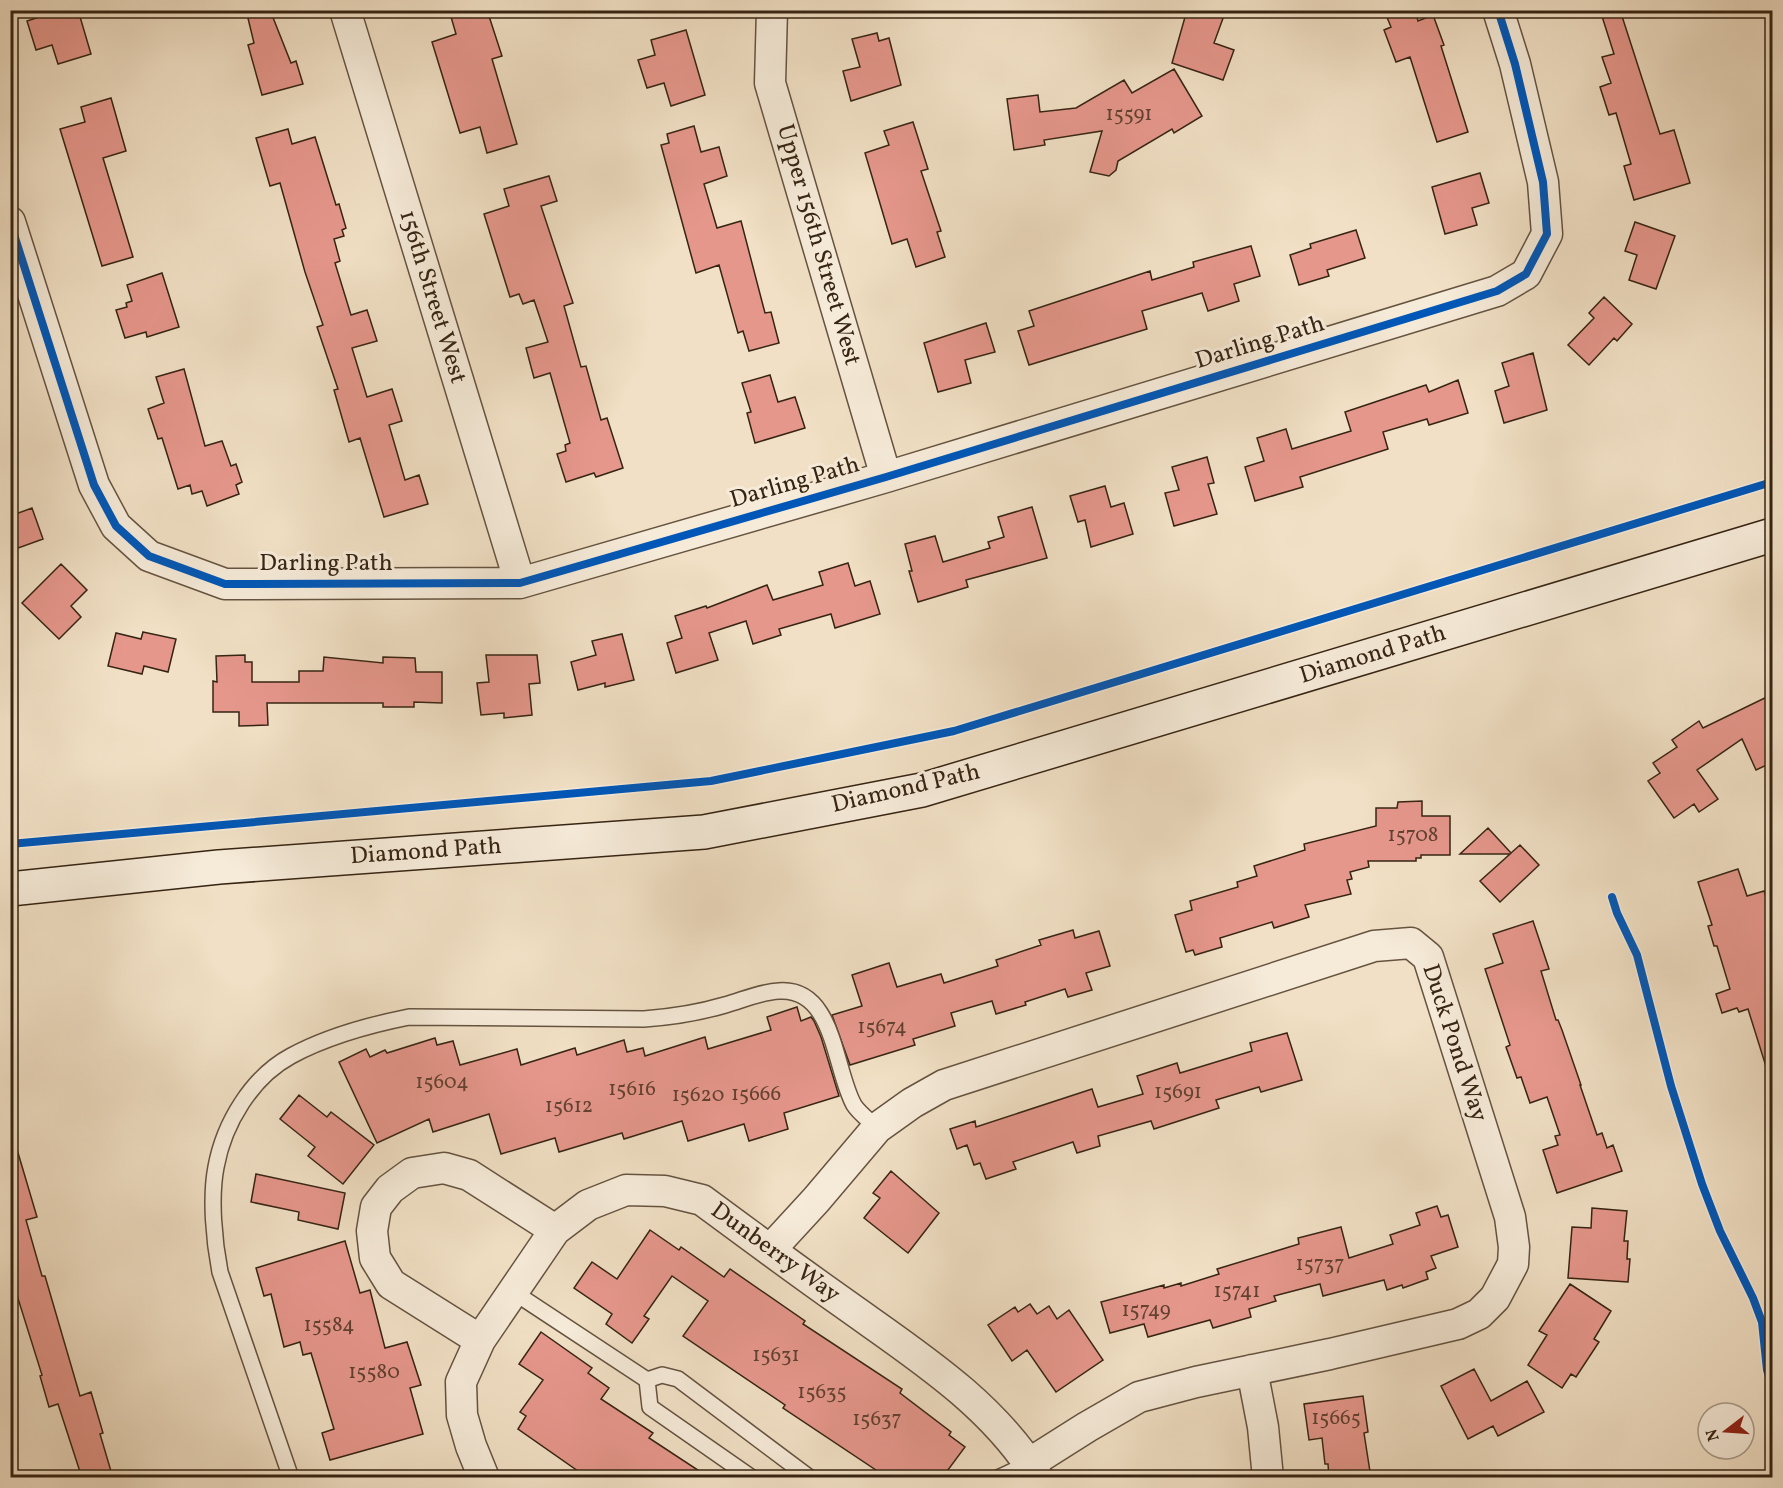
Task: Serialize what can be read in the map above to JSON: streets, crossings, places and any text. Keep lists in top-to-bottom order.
{
  "streets": {
    "street": [
      "Upper 156th Street West",
      "156th Street West",
      "Darling Path",
      "Diamond Path",
      "Duck Pond Way",
      "Dunberry Way"
    ]
  },
  "crossings": [
    ["Upper 156th Street West", "Darling Path"],
    ["156th Street West", "Darling Path"],
    ["Duck Pond Way", "Dunberry Way"]
  ],
  "house_numbers": [
    "15591",
    "15708",
    "15674",
    "15604",
    "15616",
    "15691",
    "15666",
    "15620",
    "15612",
    "15737",
    "15741",
    "15749",
    "15584",
    "15631",
    "15580",
    "15635",
    "15665",
    "15637"
  ],
  "north": "left"
}
